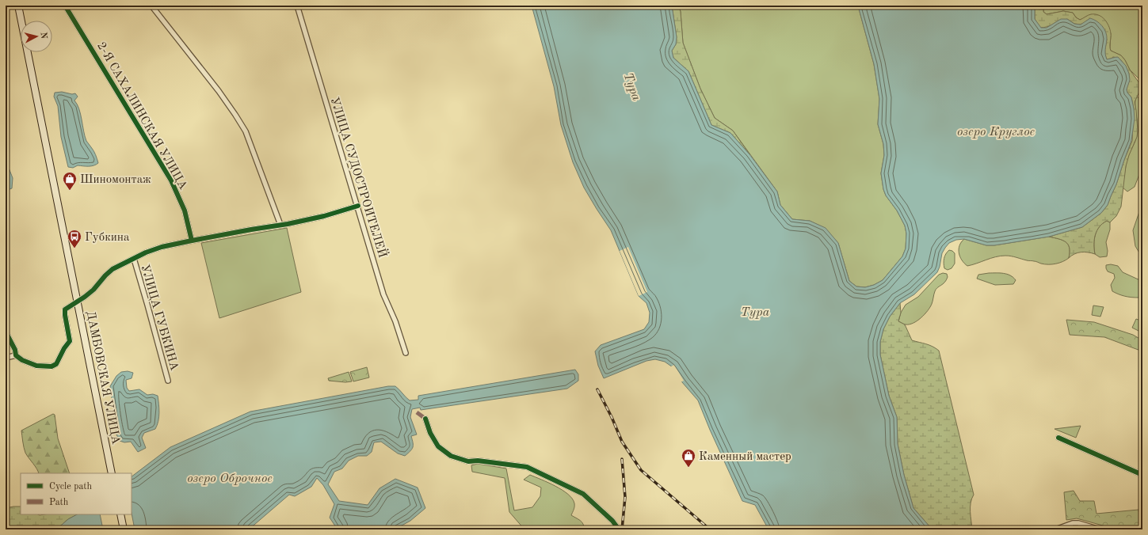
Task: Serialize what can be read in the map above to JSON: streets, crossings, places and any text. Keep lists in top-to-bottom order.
{
  "streets": {
    "main road": ["ДАМБОВСКАЯ УЛИЦА"],
    "street": ["2-Я САХАЛИНСКАЯ УЛИЦА", "УЛИЦА СУДОСТРОИТЕЛЕЙ", "УЛИЦА ГУБКИНА"]
  },
  "crossings": [
    ["2-Я САХАЛИНСКАЯ УЛИЦА", "УЛИЦА ГУБКИНА"],
    ["УЛИЦА СУДОСТРОИТЕЛЕЙ", "УЛИЦА ГУБКИНА"],
    ["УЛИЦА ГУБКИНА", "ДАМБОВСКАЯ УЛИЦА"]
  ],
  "water": ["Тура", "озеро Круглое", "озеро Оброчное"],
  "places": {
    "shop": ["Шиномонтаж", "Каменный мастер"],
    "bus stop": ["Губкина"]
  },
  "legend": ["Cycle path", "Path"],
  "north": "right"
}
